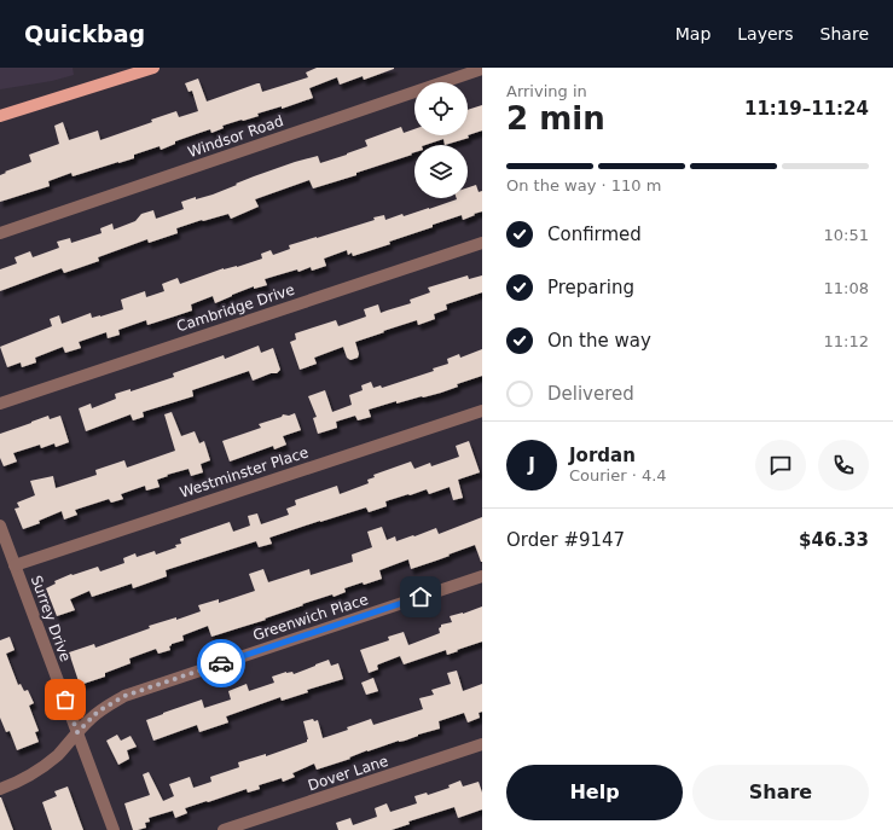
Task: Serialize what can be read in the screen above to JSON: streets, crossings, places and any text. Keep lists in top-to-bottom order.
{
  "streets": {
    "street": [
      "Windsor Road",
      "Cambridge Drive",
      "Westminster Place",
      "Greenwich Place",
      "Surrey Drive",
      "Dover Lane"
    ]
  },
  "crossings": [
    ["Westminster Place", "Surrey Drive"],
    ["Greenwich Place", "Surrey Drive"]
  ],
  "page": {
    "header": "Quickbag",
    "nav": ["Map", "Layers", "Share"],
    "heading": ["2 min", "Arriving in", "11:19–11:24"],
    "panel": [
      "Jordan",
      "Courier · 4.4",
      "Order #9147",
      "$46.33"
    ],
    "bar": "On the way · 110 m",
    "list": [
      ["Confirmed", "10:51"],
      ["Preparing", "11:08"],
      ["On the way", "11:12"],
      "Delivered"
    ],
    "round": "J",
    "buttons": ["Help", "Share"]
  }
}
